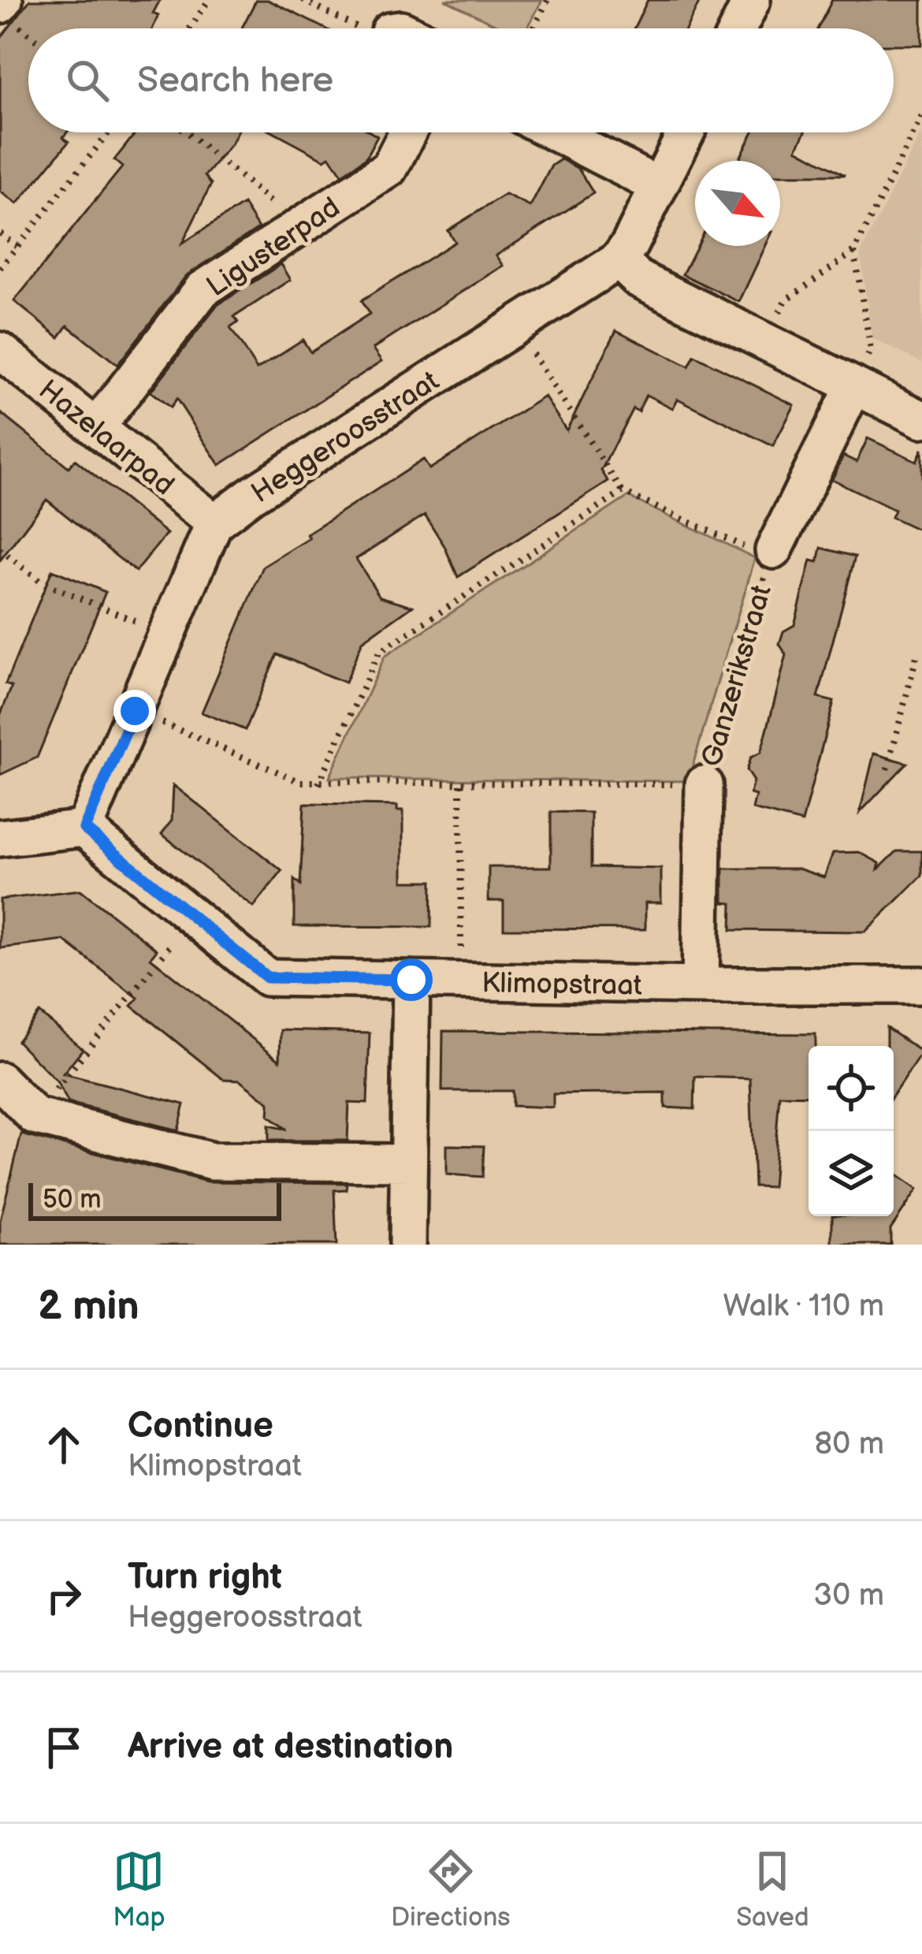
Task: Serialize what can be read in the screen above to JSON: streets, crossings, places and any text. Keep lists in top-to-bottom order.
{
  "streets": {
    "street": [
      "Ligusterpad",
      "Heggeroosstraat",
      "Hazelaarpad",
      "Ganzerikstraat",
      "Klimopstraat"
    ]
  },
  "crossings": [
    ["Ligusterpad", "Hazelaarpad"],
    ["Heggeroosstraat", "Hazelaarpad"],
    ["Ganzerikstraat", "Klimopstraat"]
  ],
  "scale_bar": "50 m",
  "north": "bottom right",
  "page": {
    "search": "Search here",
    "scale": "50 m",
    "heading": ["2 min", "Walk · 110 m"],
    "list": [
      ["Continue", "Klimopstraat", "80 m"],
      ["Turn right", "Heggeroosstraat", "30 m"],
      "Arrive at destination"
    ],
    "nav": ["Map", "Directions", "Saved"]
  }
}
